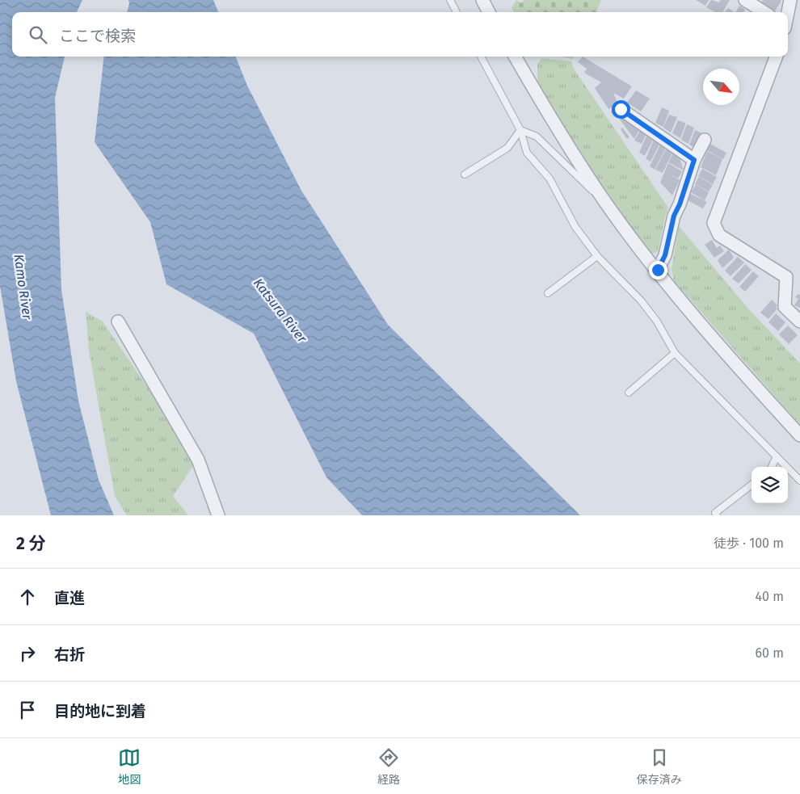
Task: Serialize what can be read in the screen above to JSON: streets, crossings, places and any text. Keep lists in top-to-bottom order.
{
  "water": ["Kamo River", "Katsura River"],
  "north": "bottom right",
  "page": {
    "search": "ここで検索",
    "heading": ["2 分", "徒歩 · 100 m"],
    "list": [
      ["直進", "40 m"],
      ["右折", "60 m"],
      "目的地に到着"
    ],
    "nav": ["地図", "経路", "保存済み"]
  }
}
